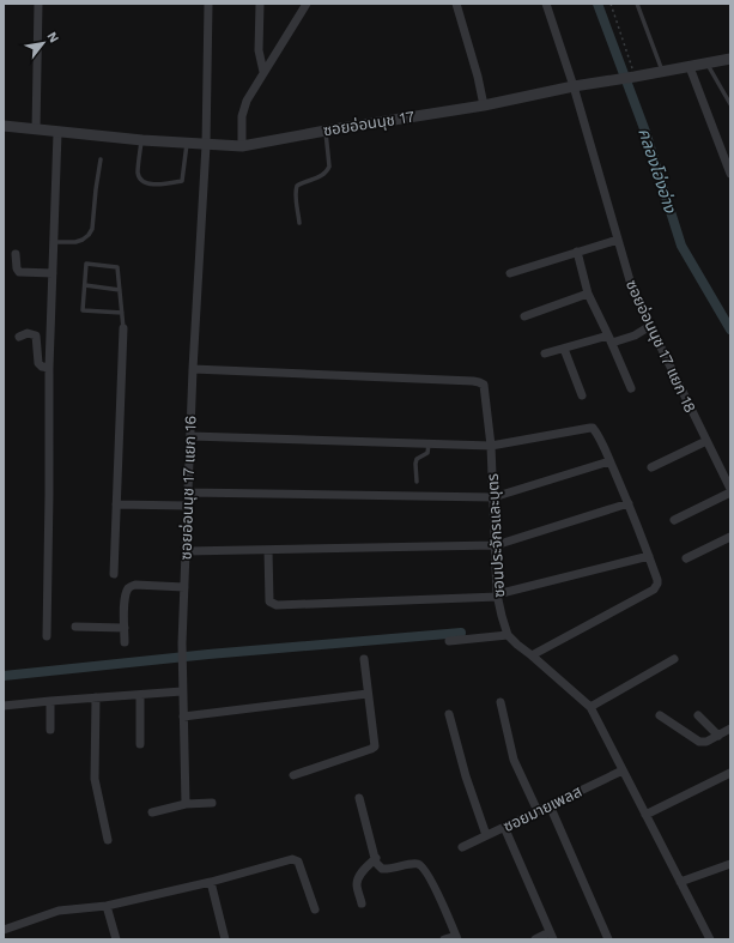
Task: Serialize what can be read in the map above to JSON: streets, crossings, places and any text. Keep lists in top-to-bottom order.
{
  "streets": {
    "street": [
      "ซอยอ่อนนุช 17",
      "ซอยอ่อนนุช 17 แยก 18",
      "ซอยอ่อนนุช 17 แยก 16",
      "ซอนประจักรและบุตร",
      "ซอยมายเพลส"
    ]
  },
  "crossings": [
    ["ซอยอ่อนนุช 17", "ซอยอ่อนนุช 17 แยก 18"],
    ["ซอยอ่อนนุช 17", "ซอยอ่อนนุช 17 แยก 16"],
    ["ซอยอ่อนนุช 17 แยก 16", "ซอนประจักรและบุตร"]
  ],
  "water": ["คลองโอ่งอ่าง"],
  "north": "top right"
}
